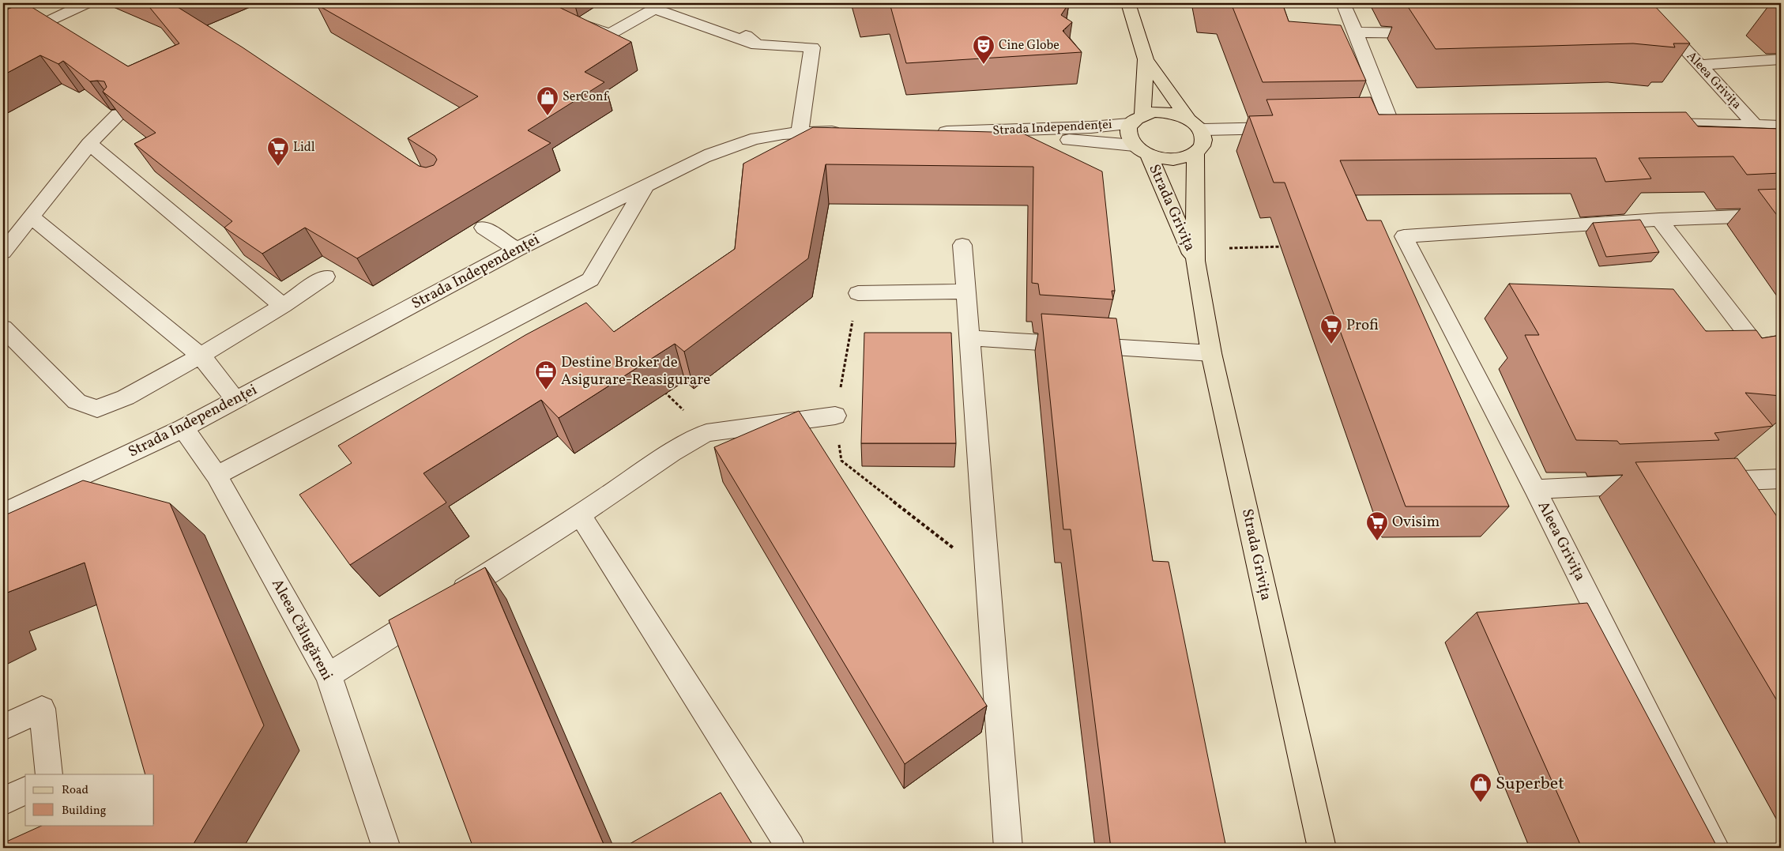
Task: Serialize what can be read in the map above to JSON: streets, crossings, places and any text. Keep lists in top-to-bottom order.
{
  "streets": {
    "main road": ["Strada Grivița"],
    "street": ["Aleea Grivița", "Strada Independenței", "Aleea Călugăreni"]
  },
  "crossings": [
    ["Strada Independenței", "Strada Grivița"],
    ["Strada Independenței", "Aleea Călugăreni"]
  ],
  "places": {
    "theatre": ["Cine Globe"],
    "shop": ["SerConf", "Superbet"],
    "supermarket": ["Lidl", "Profi", "Ovisim"],
    "office": ["Destine Broker de Asigurare-Reasigurare"]
  },
  "legend": ["Road", "Building"]
}
